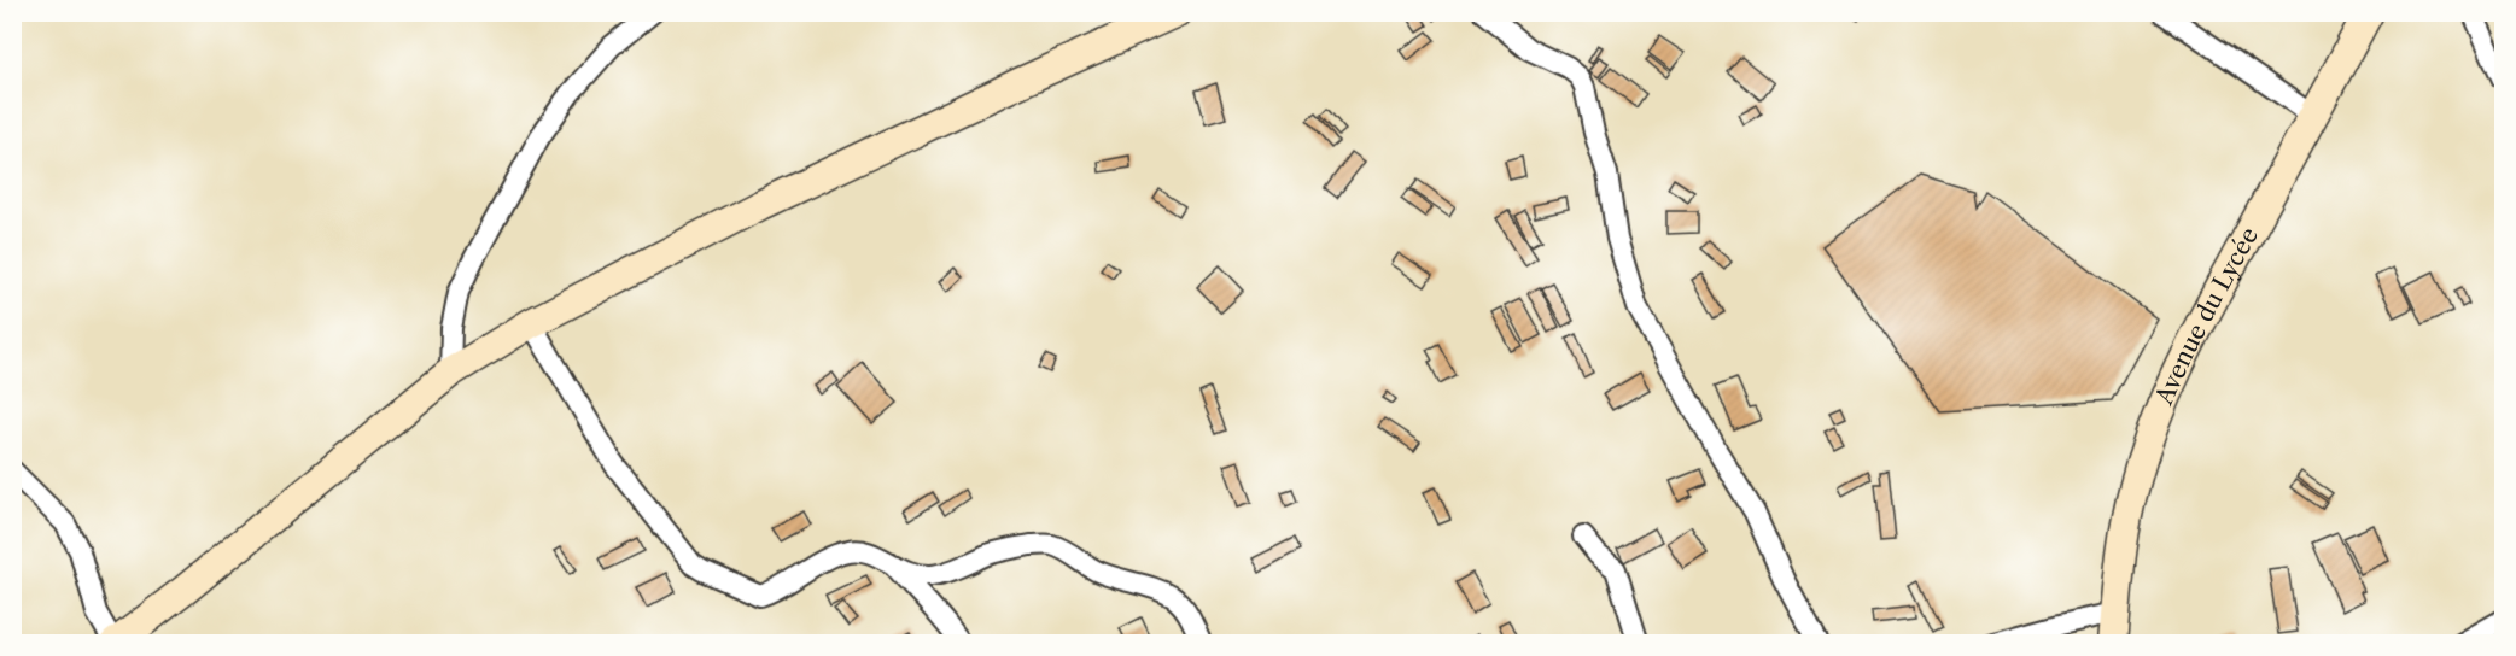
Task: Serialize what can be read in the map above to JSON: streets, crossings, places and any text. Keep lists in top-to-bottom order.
{
  "streets": {
    "main road": ["Avenue du Lycée"]
  }
}
